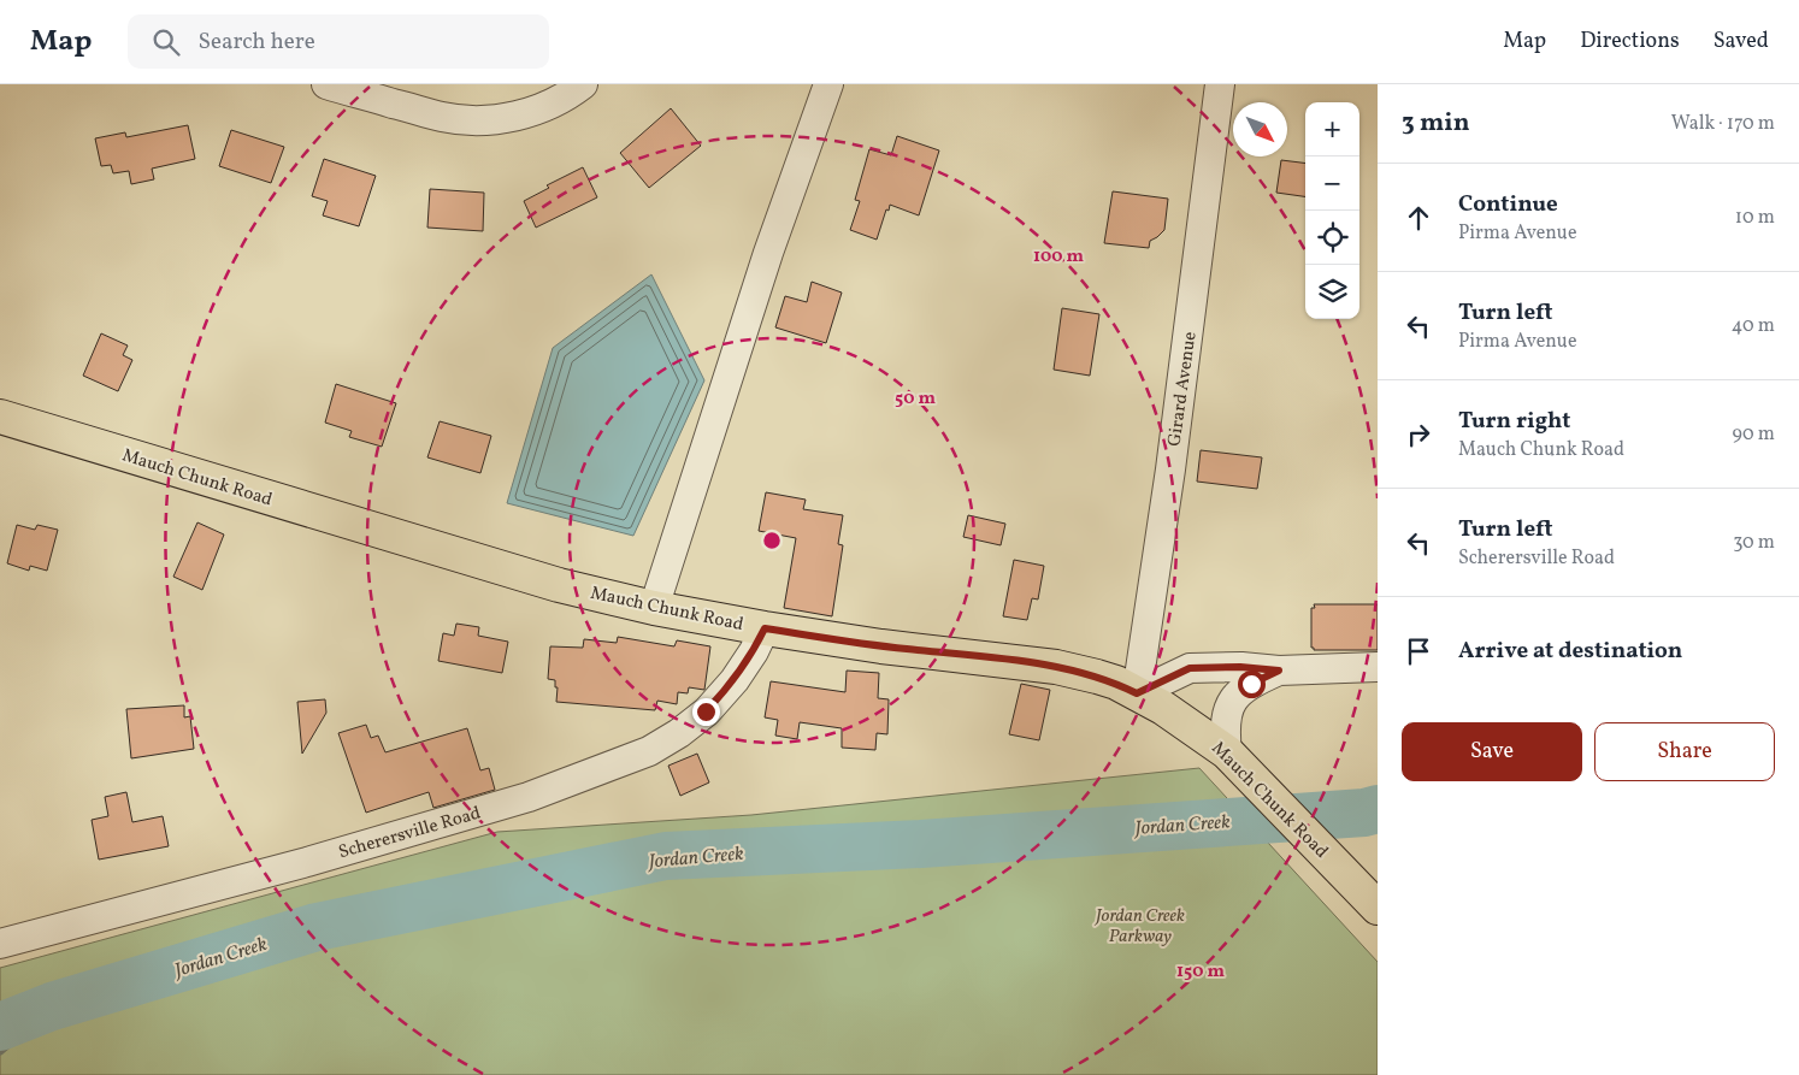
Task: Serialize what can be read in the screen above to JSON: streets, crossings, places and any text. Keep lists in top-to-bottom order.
{
  "streets": {
    "main road": ["Mauch Chunk Road"],
    "street": ["Girard Avenue", "Scherersville Road"]
  },
  "crossings": [
    ["Girard Avenue", "Mauch Chunk Road"],
    ["Mauch Chunk Road", "Scherersville Road"]
  ],
  "water": ["Jordan Creek"],
  "parks": ["Jordan Creek Parkway"],
  "north": "bottom right",
  "page": {
    "header": "Map",
    "search": "Search here",
    "nav": ["Map", "Directions", "Saved"],
    "heading": ["3 min", "Walk · 170 m"],
    "map_buttons": ["+", "−"],
    "list": [
      ["Continue", "Pirma Avenue", "10 m"],
      ["Turn left", "Pirma Avenue", "40 m"],
      ["Turn right", "Mauch Chunk Road", "90 m"],
      ["Turn left", "Scherersville Road", "30 m"],
      "Arrive at destination"
    ],
    "buttons": ["Save", "Share"]
  },
  "rings": ["100 m", "50 m", "150 m"]
}
